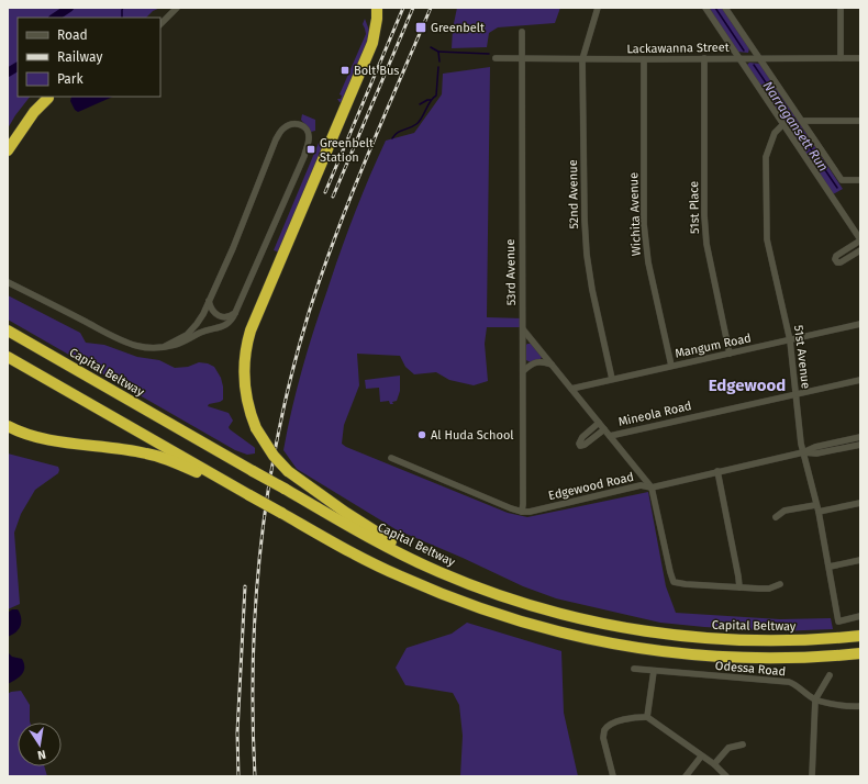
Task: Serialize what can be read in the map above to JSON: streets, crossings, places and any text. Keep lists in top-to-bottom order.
{
  "streets": {
    "highway": ["Capital Beltway"],
    "street": [
      "Lackawanna Street",
      "52nd Avenue",
      "51st Place",
      "Wichita Avenue",
      "53rd Avenue",
      "Mangum Road",
      "51st Avenue",
      "Mineola Road",
      "Edgewood Road",
      "Odessa Road"
    ]
  },
  "crossings": [
    ["Lackawanna Street", "52nd Avenue"],
    ["Lackawanna Street", "51st Place"],
    ["Lackawanna Street", "Wichita Avenue"],
    ["Lackawanna Street", "53rd Avenue"],
    ["52nd Avenue", "Mangum Road"],
    ["51st Place", "Mangum Road"],
    ["Wichita Avenue", "Mangum Road"],
    ["53rd Avenue", "Edgewood Road"],
    ["Mangum Road", "51st Avenue"],
    ["51st Avenue", "Mineola Road"],
    ["51st Avenue", "Edgewood Road"]
  ],
  "districts": ["Edgewood"],
  "water": ["Narragansett Run"],
  "places": {
    "transit": ["Greenbelt", "Bolt Bus", "Greenbelt Station"],
    "other": ["Al Huda School"]
  },
  "legend": ["Road", "Railway", "Park"],
  "north": "bottom"
}
